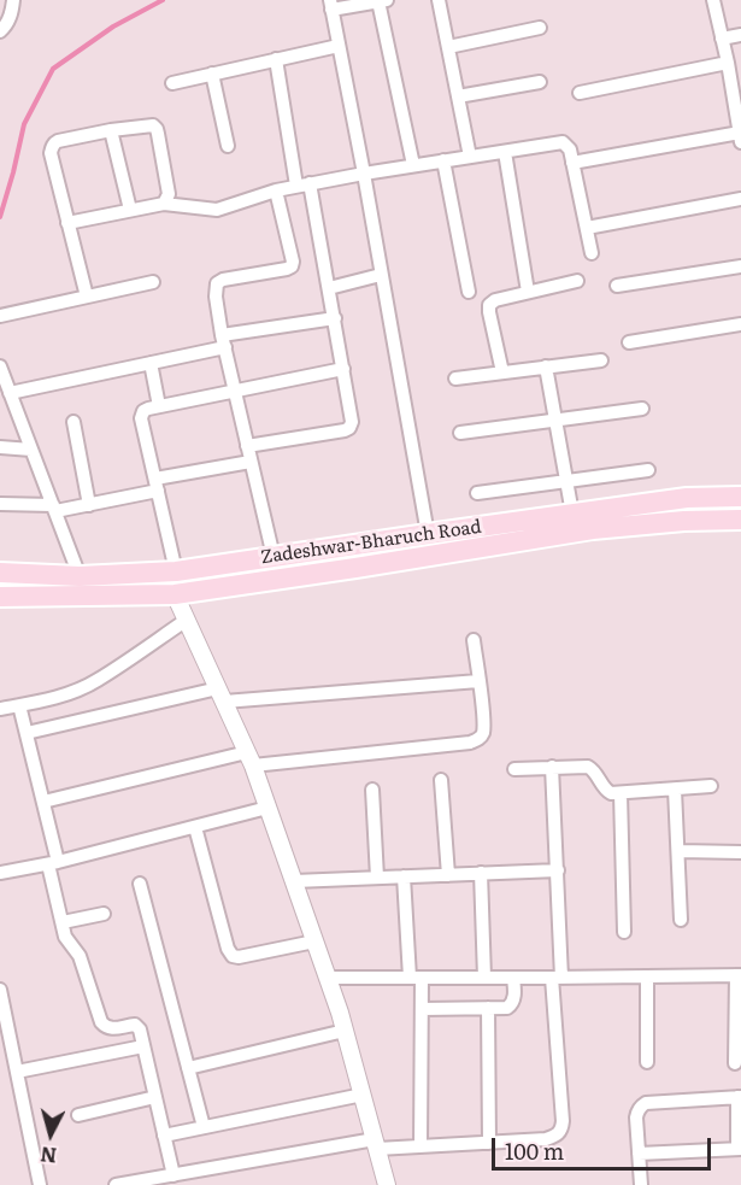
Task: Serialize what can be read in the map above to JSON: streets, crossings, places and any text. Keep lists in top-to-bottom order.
{
  "streets": {
    "main road": ["Zadeshwar-Bharuch Road"]
  },
  "scale_bar": "100 m",
  "north": "bottom"
}
